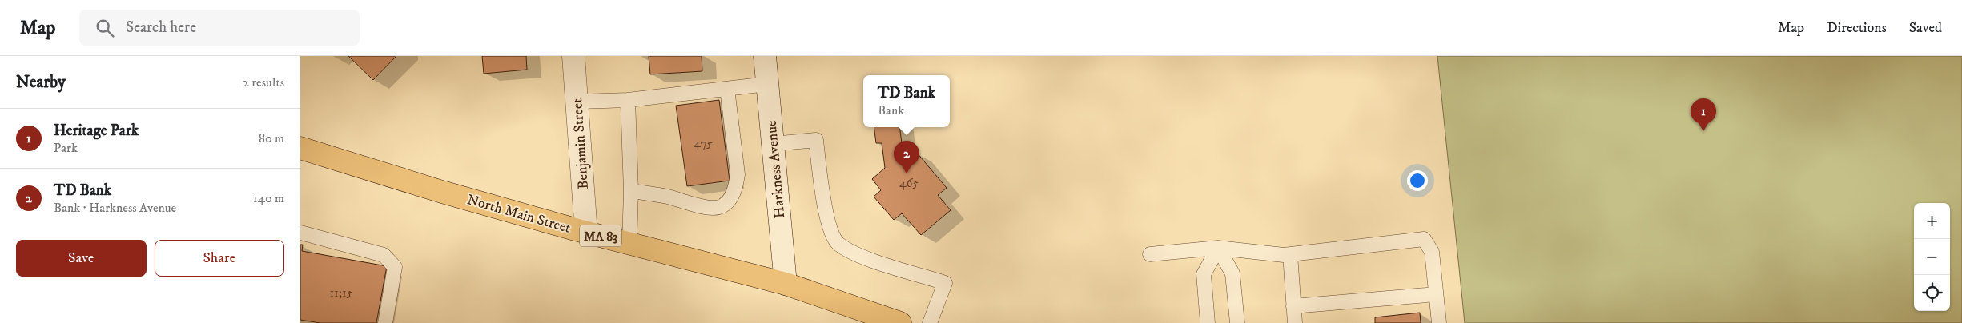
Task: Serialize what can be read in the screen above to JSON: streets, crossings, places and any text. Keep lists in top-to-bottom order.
{
  "streets": {
    "main road": [
      "Benjamin Street",
      "Harkness Avenue",
      "North Main Street",
      "MA 83"
    ]
  },
  "crossings": [
    ["Benjamin Street", "North Main Street"],
    ["Harkness Avenue", "North Main Street"]
  ],
  "house_numbers": ["475", "465", "11;15"],
  "page": {
    "header": "Map",
    "search": "Search here",
    "nav": ["Map", "Directions", "Saved"],
    "heading": ["Nearby", "2 results"],
    "popup": ["TD Bank", "Bank"],
    "pins": ["1", "2"],
    "list": [
      {
        "mark": "1",
        "name": "Heritage Park",
        "note": "Park",
        "value": "80 m"
      },
      {
        "mark": "2",
        "name": "TD Bank",
        "note": "Bank · Harkness Avenue",
        "value": "140 m"
      }
    ],
    "map_buttons": ["+", "−"],
    "buttons": ["Save", "Share"]
  }
}
